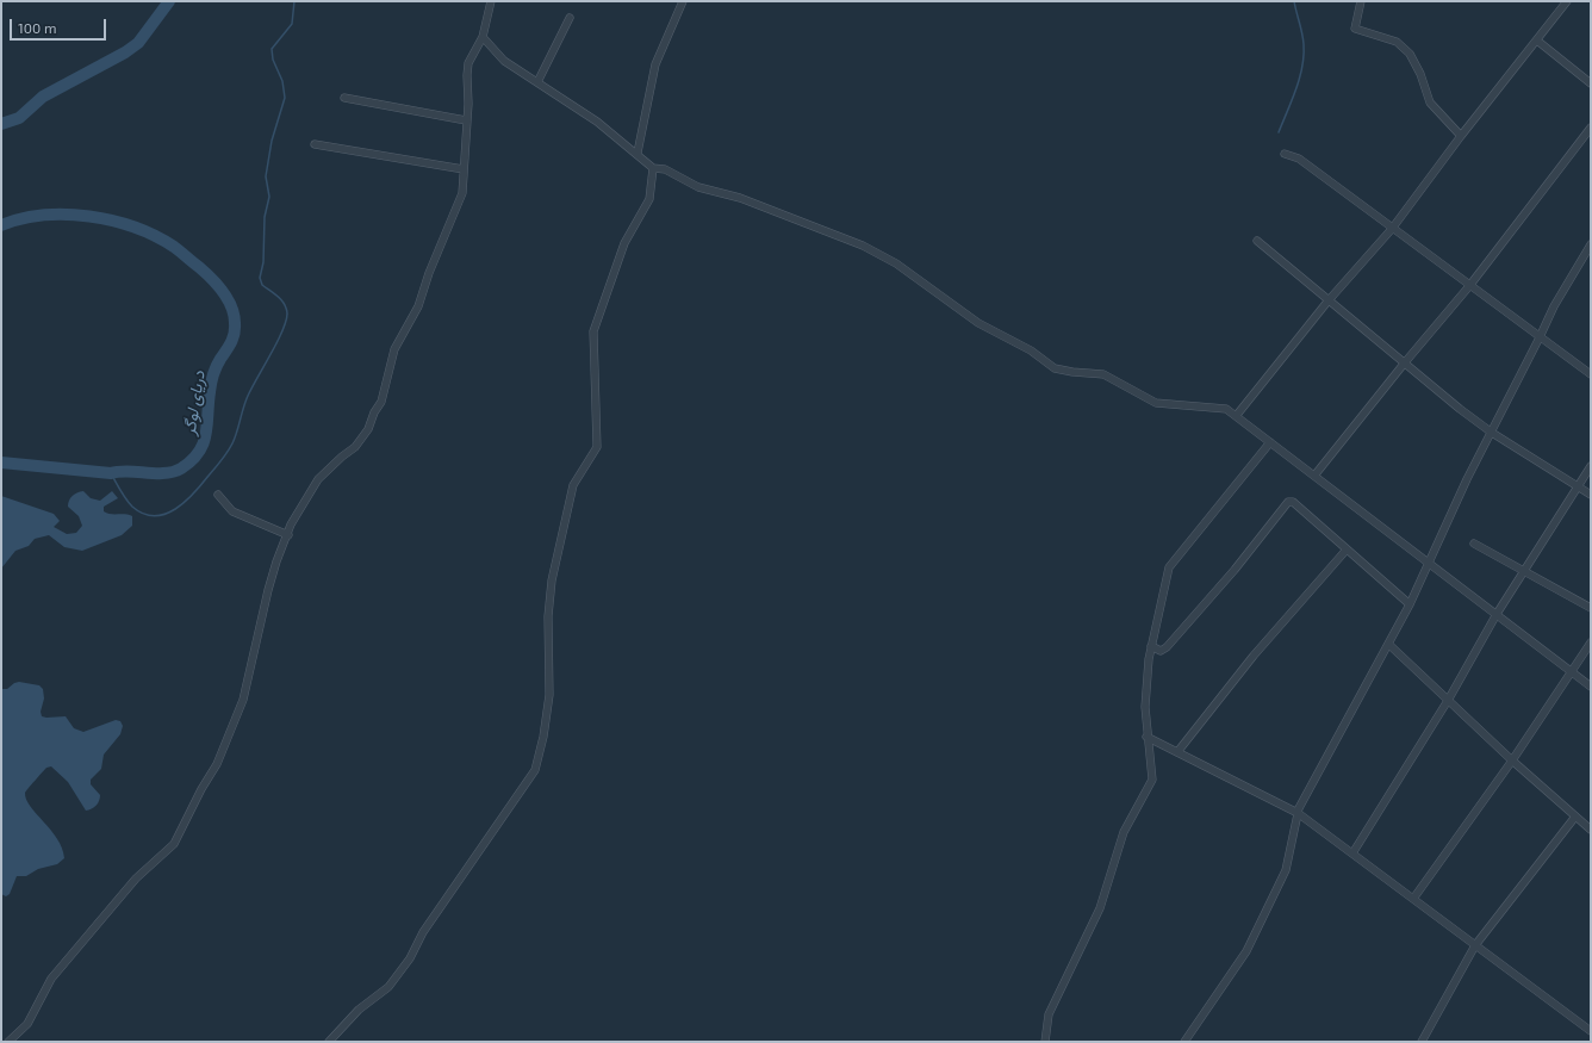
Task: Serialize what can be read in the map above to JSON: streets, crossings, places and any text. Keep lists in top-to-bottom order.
{
  "water": ["دریای لوگر"],
  "scale_bar": "100 m"
}
